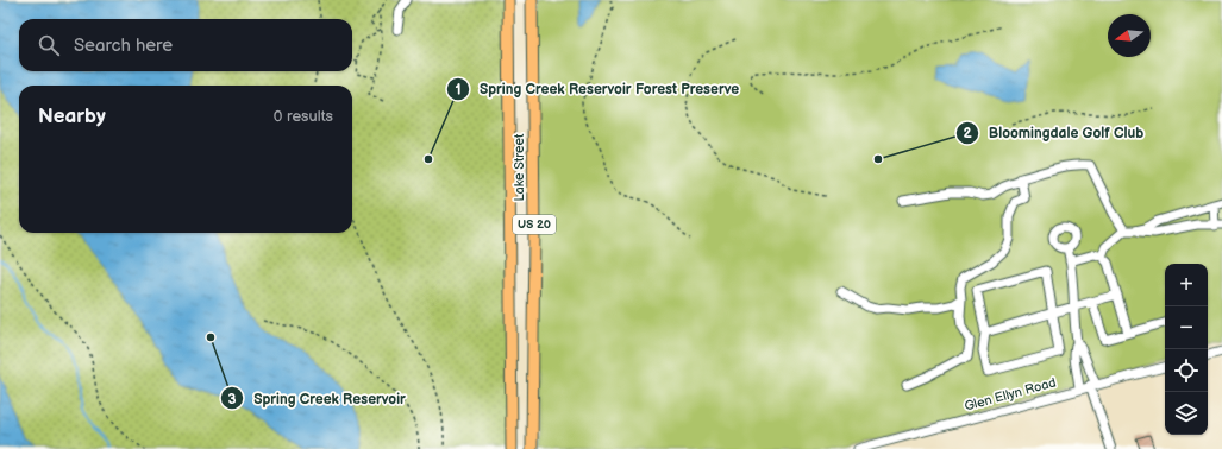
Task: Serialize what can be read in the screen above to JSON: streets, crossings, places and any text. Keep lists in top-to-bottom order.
{
  "streets": {
    "main road": ["Lake Street", "US 20"],
    "street": ["Glen Ellyn Road"]
  },
  "places": ["Spring Creek Reservoir Forest Preserve", "Bloomingdale Golf Club", "Spring Creek Reservoir"],
  "north": "left",
  "page": {
    "search": "Search here",
    "heading": ["Nearby", "0 results"],
    "map_buttons": ["+", "−"]
  }
}
